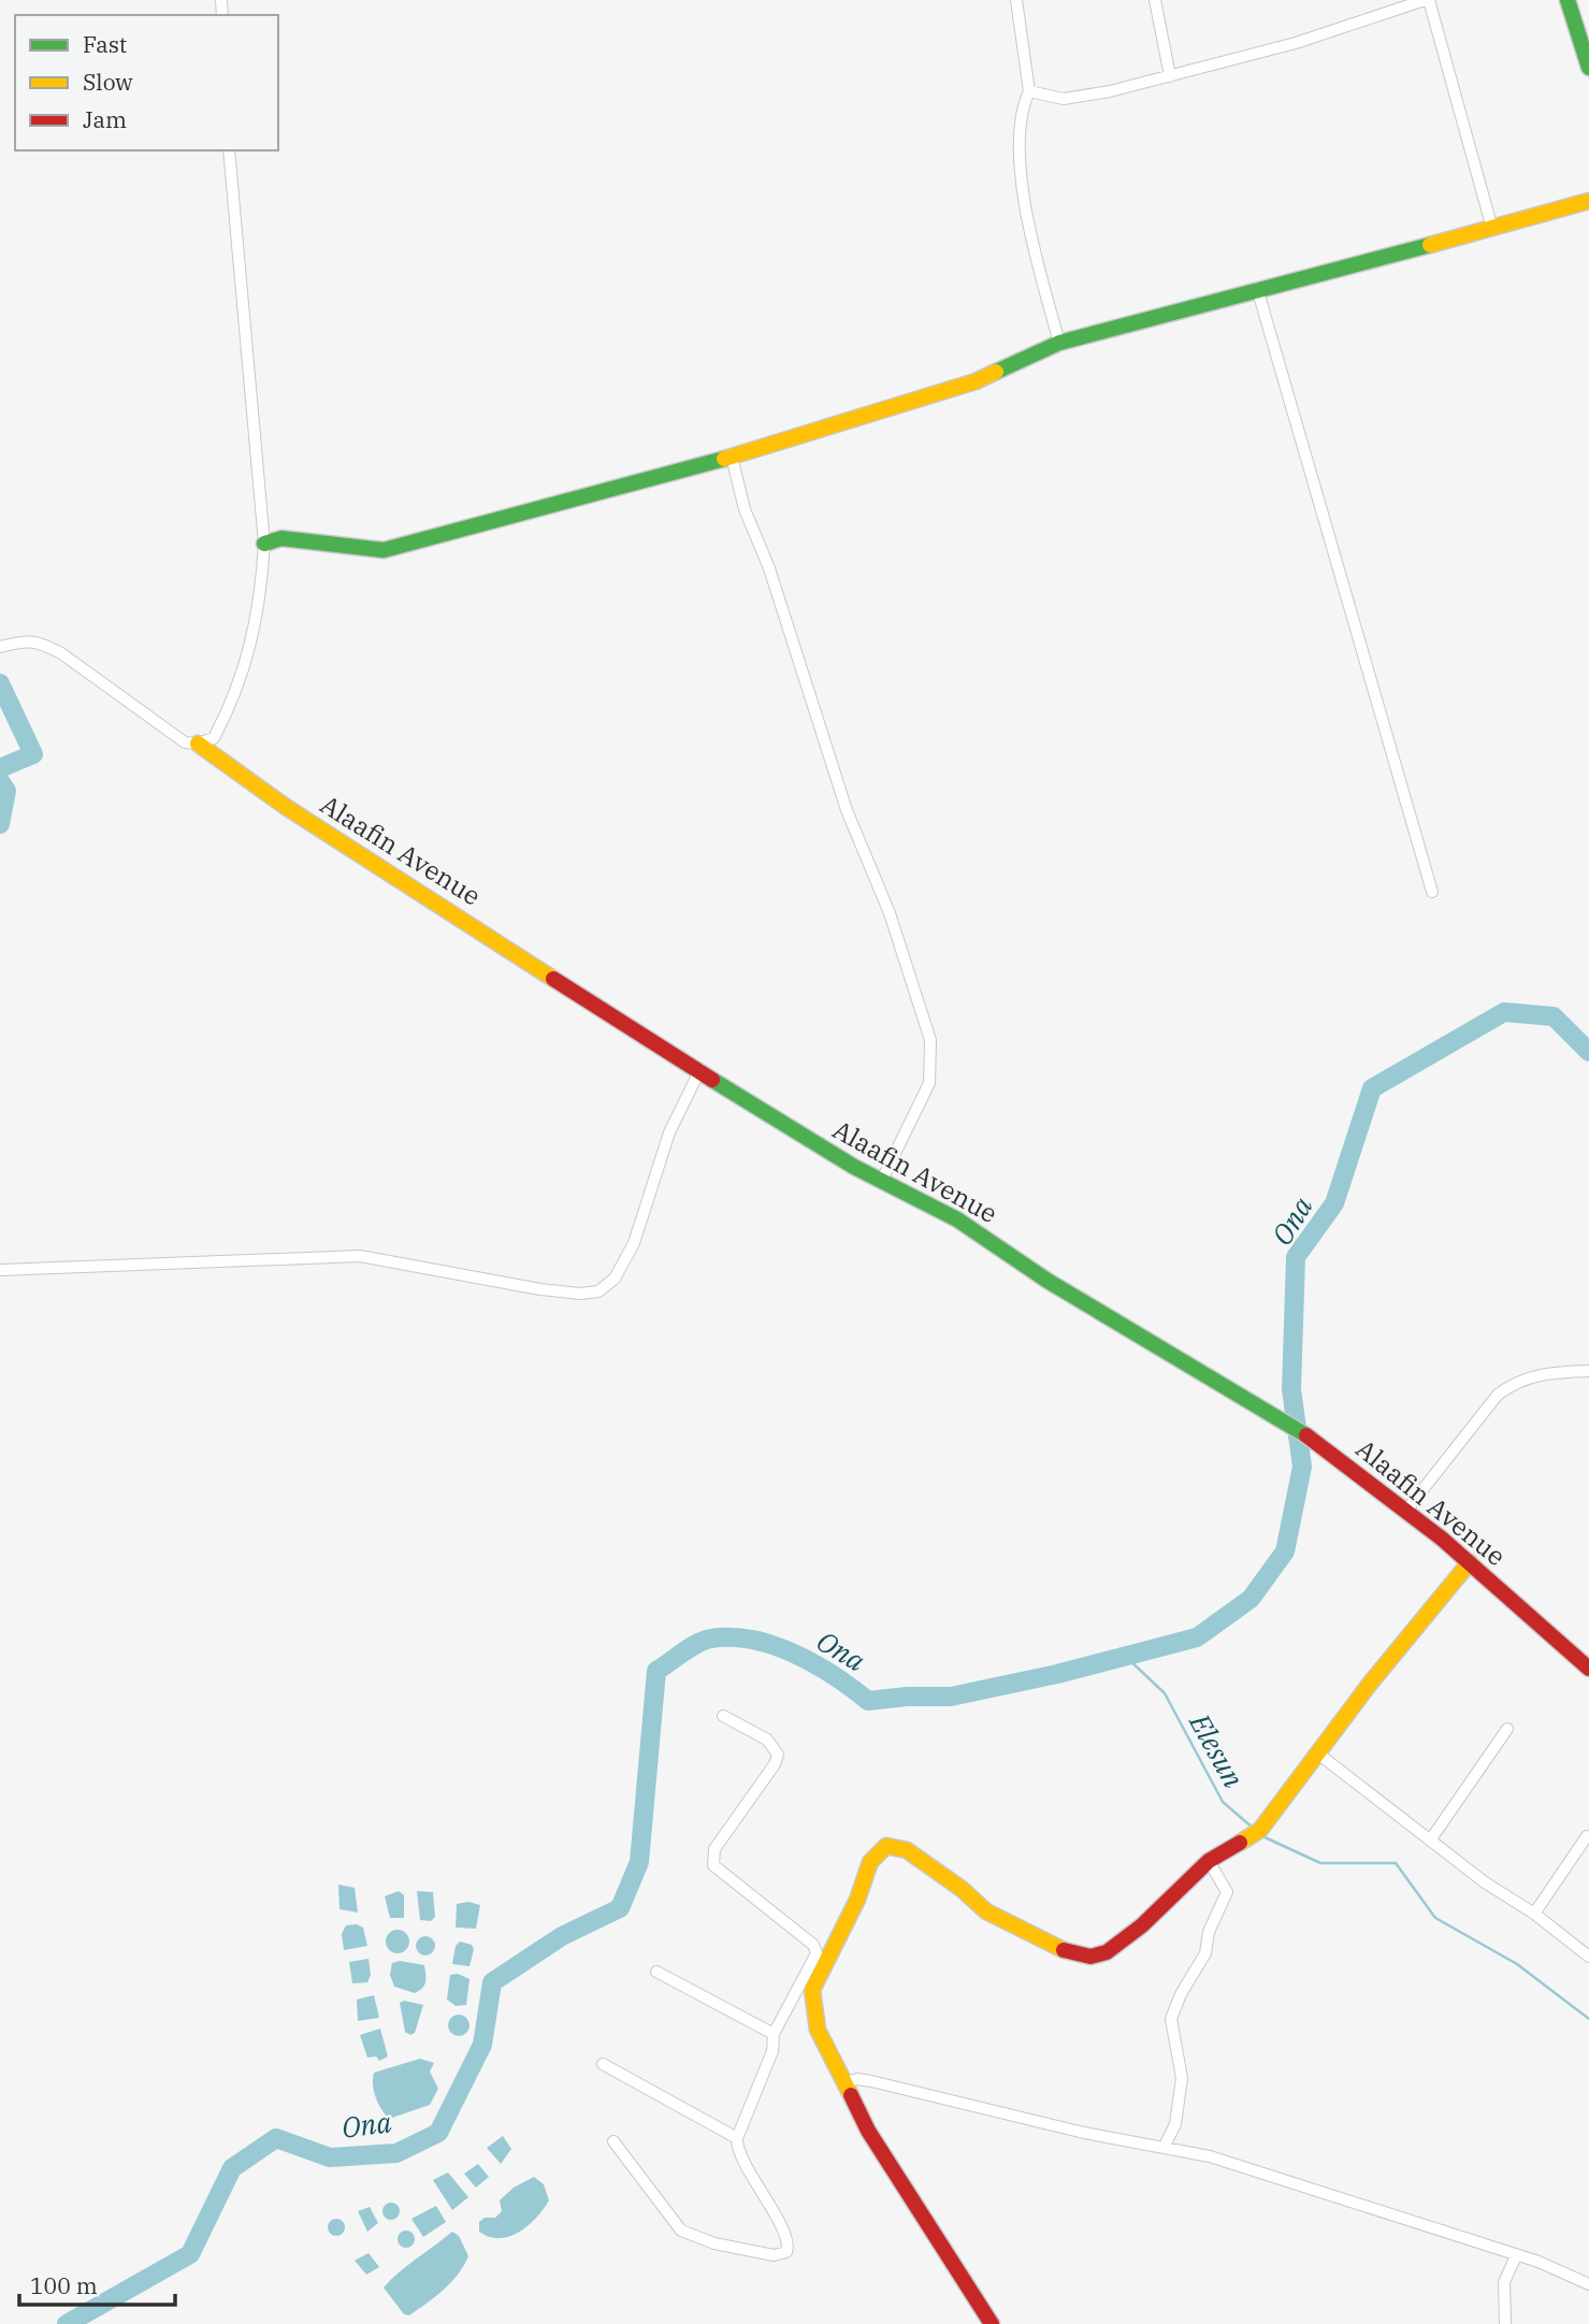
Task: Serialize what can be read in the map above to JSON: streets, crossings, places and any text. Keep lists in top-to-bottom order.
{
  "streets": {
    "street": ["Alaafin Avenue"]
  },
  "water": ["Ona", "Elesun"],
  "legend": ["Fast", "Slow", "Jam"],
  "scale_bar": "100 m"
}
